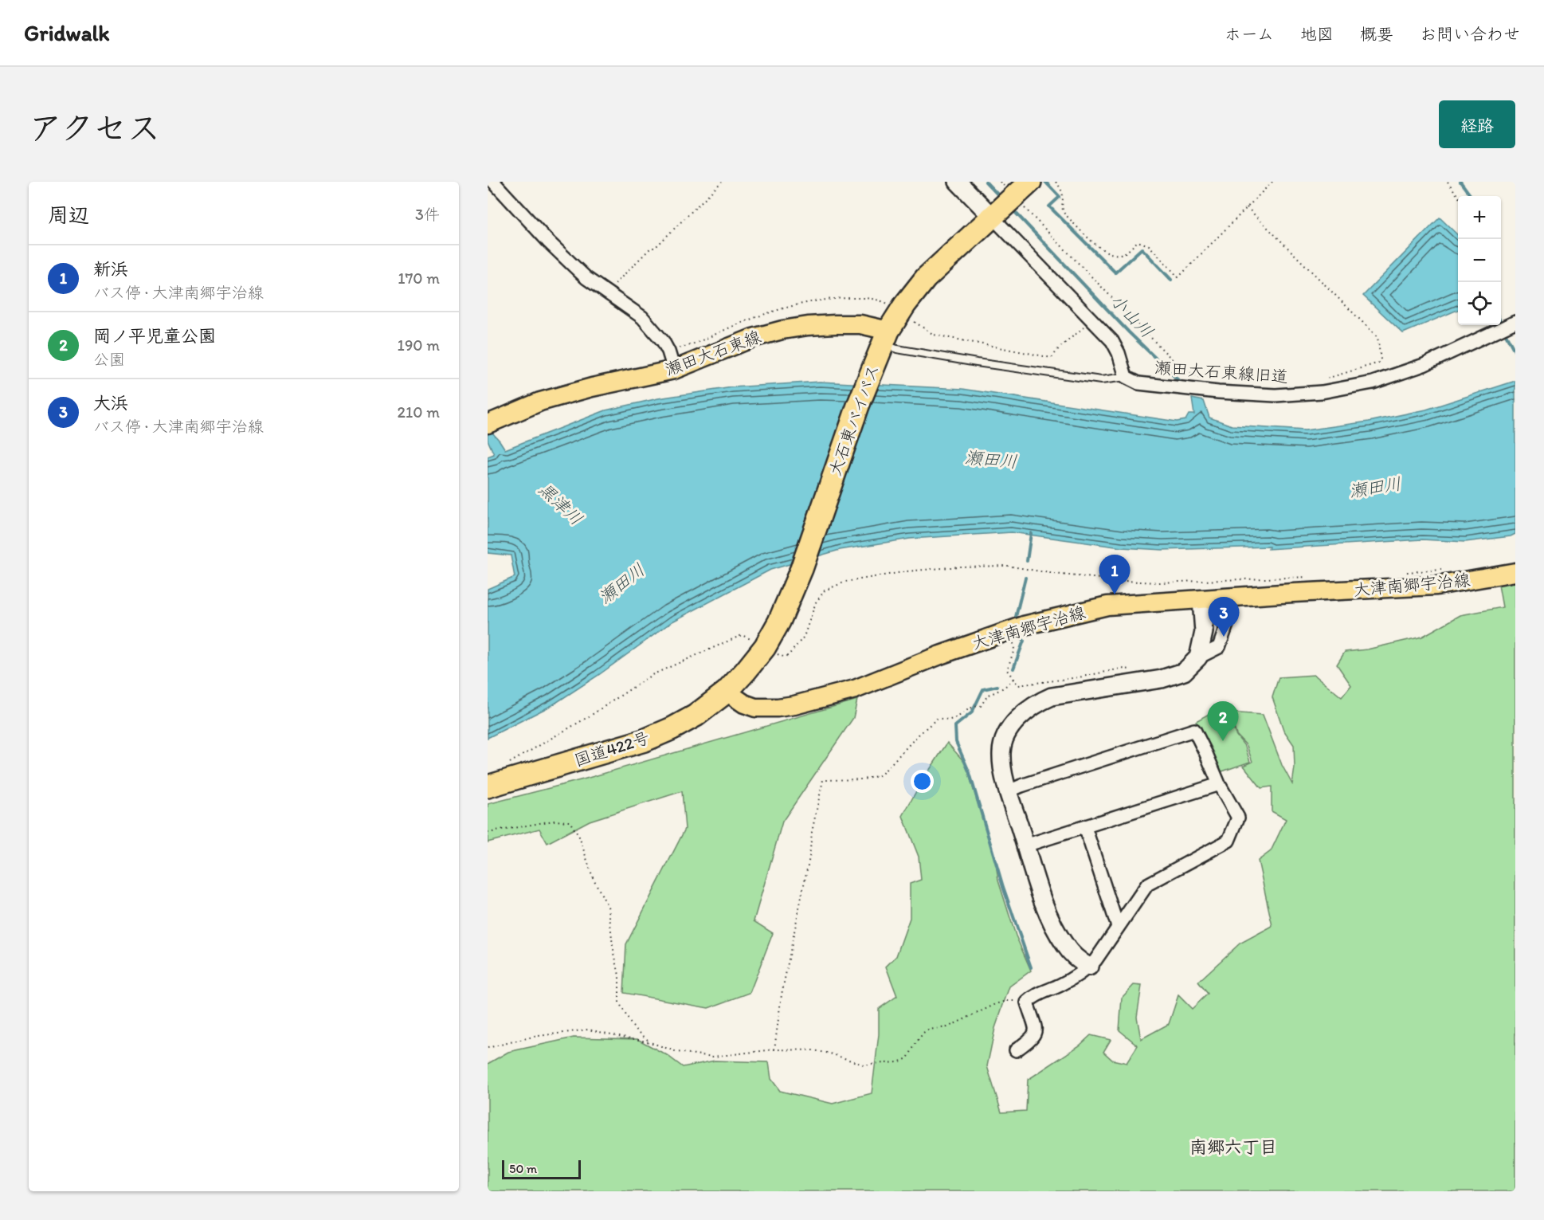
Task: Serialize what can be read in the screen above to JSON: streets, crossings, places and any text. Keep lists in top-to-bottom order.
{
  "streets": {
    "highway": ["大石東バイパス", "国道422号"],
    "main road": ["瀬田大石東線", "大津南郷宇治線"],
    "street": ["瀬田大石東線旧道"]
  },
  "crossings": [
    ["瀬田大石東線", "大石東バイパス"],
    ["大石東バイパス", "大津南郷宇治線"],
    ["大石東バイパス", "国道422号"],
    ["大津南郷宇治線", "国道422号"]
  ],
  "districts": ["南郷六丁目"],
  "water": ["小山川", "瀬田川", "黒津川"],
  "scale_bar": "50 m",
  "page": {
    "header": "Gridwalk",
    "nav": [
      "ホーム",
      "地図",
      "概要",
      "お問い合わせ"
    ],
    "title": "アクセス",
    "buttons": "経路",
    "heading": ["周辺", "3件"],
    "map_buttons": ["+", "−"],
    "list": [
      {
        "mark": "1",
        "name": "新浜",
        "note": "バス停 · 大津南郷宇治線",
        "value": "170 m"
      },
      {
        "mark": "2",
        "name": "岡ノ平児童公園",
        "note": "公園",
        "value": "190 m"
      },
      {
        "mark": "3",
        "name": "大浜",
        "note": "バス停 · 大津南郷宇治線",
        "value": "210 m"
      }
    ],
    "pins": ["1", "3", "2"],
    "scale": "50 m"
  }
}
